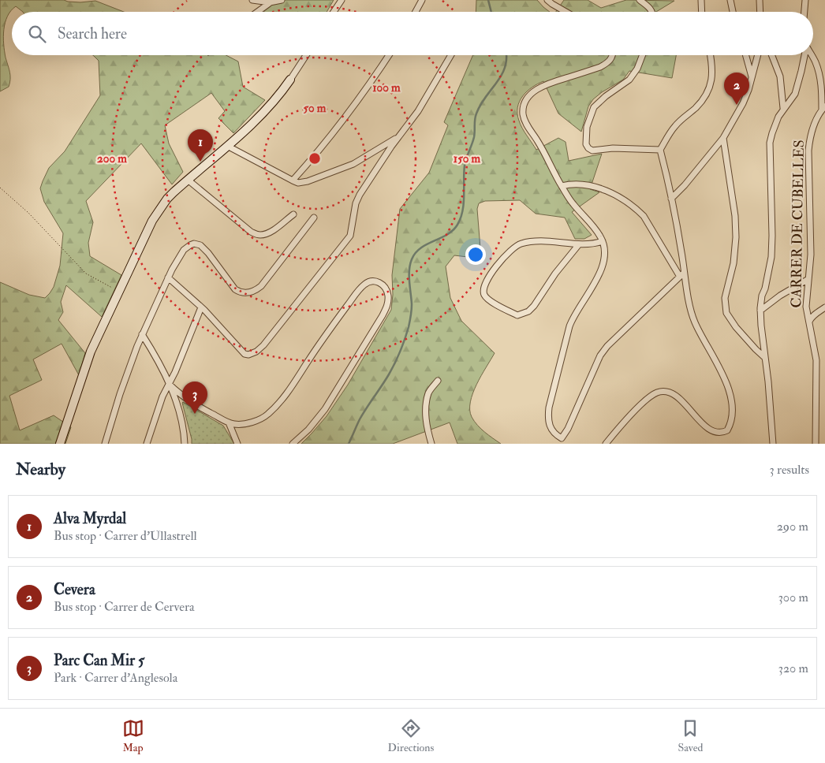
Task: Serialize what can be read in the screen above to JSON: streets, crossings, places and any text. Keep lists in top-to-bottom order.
{
  "streets": {
    "street": ["CARRER DE CUBELLES"]
  },
  "page": {
    "search": "Search here",
    "pins": ["2", "1", "3"],
    "heading": ["Nearby", "3 results"],
    "list": [
      {
        "mark": "1",
        "name": "Alva Myrdal",
        "note": "Bus stop · Carrer d'Ullastrell",
        "value": "290 m"
      },
      {
        "mark": "2",
        "name": "Cevera",
        "note": "Bus stop · Carrer de Cervera",
        "value": "300 m"
      },
      {
        "mark": "3",
        "name": "Parc Can Mir 5",
        "note": "Park · Carrer d'Anglesola",
        "value": "320 m"
      }
    ],
    "nav": ["Map", "Directions", "Saved"]
  },
  "rings": [
    "100 m",
    "50 m",
    "150 m",
    "200 m"
  ]
}
